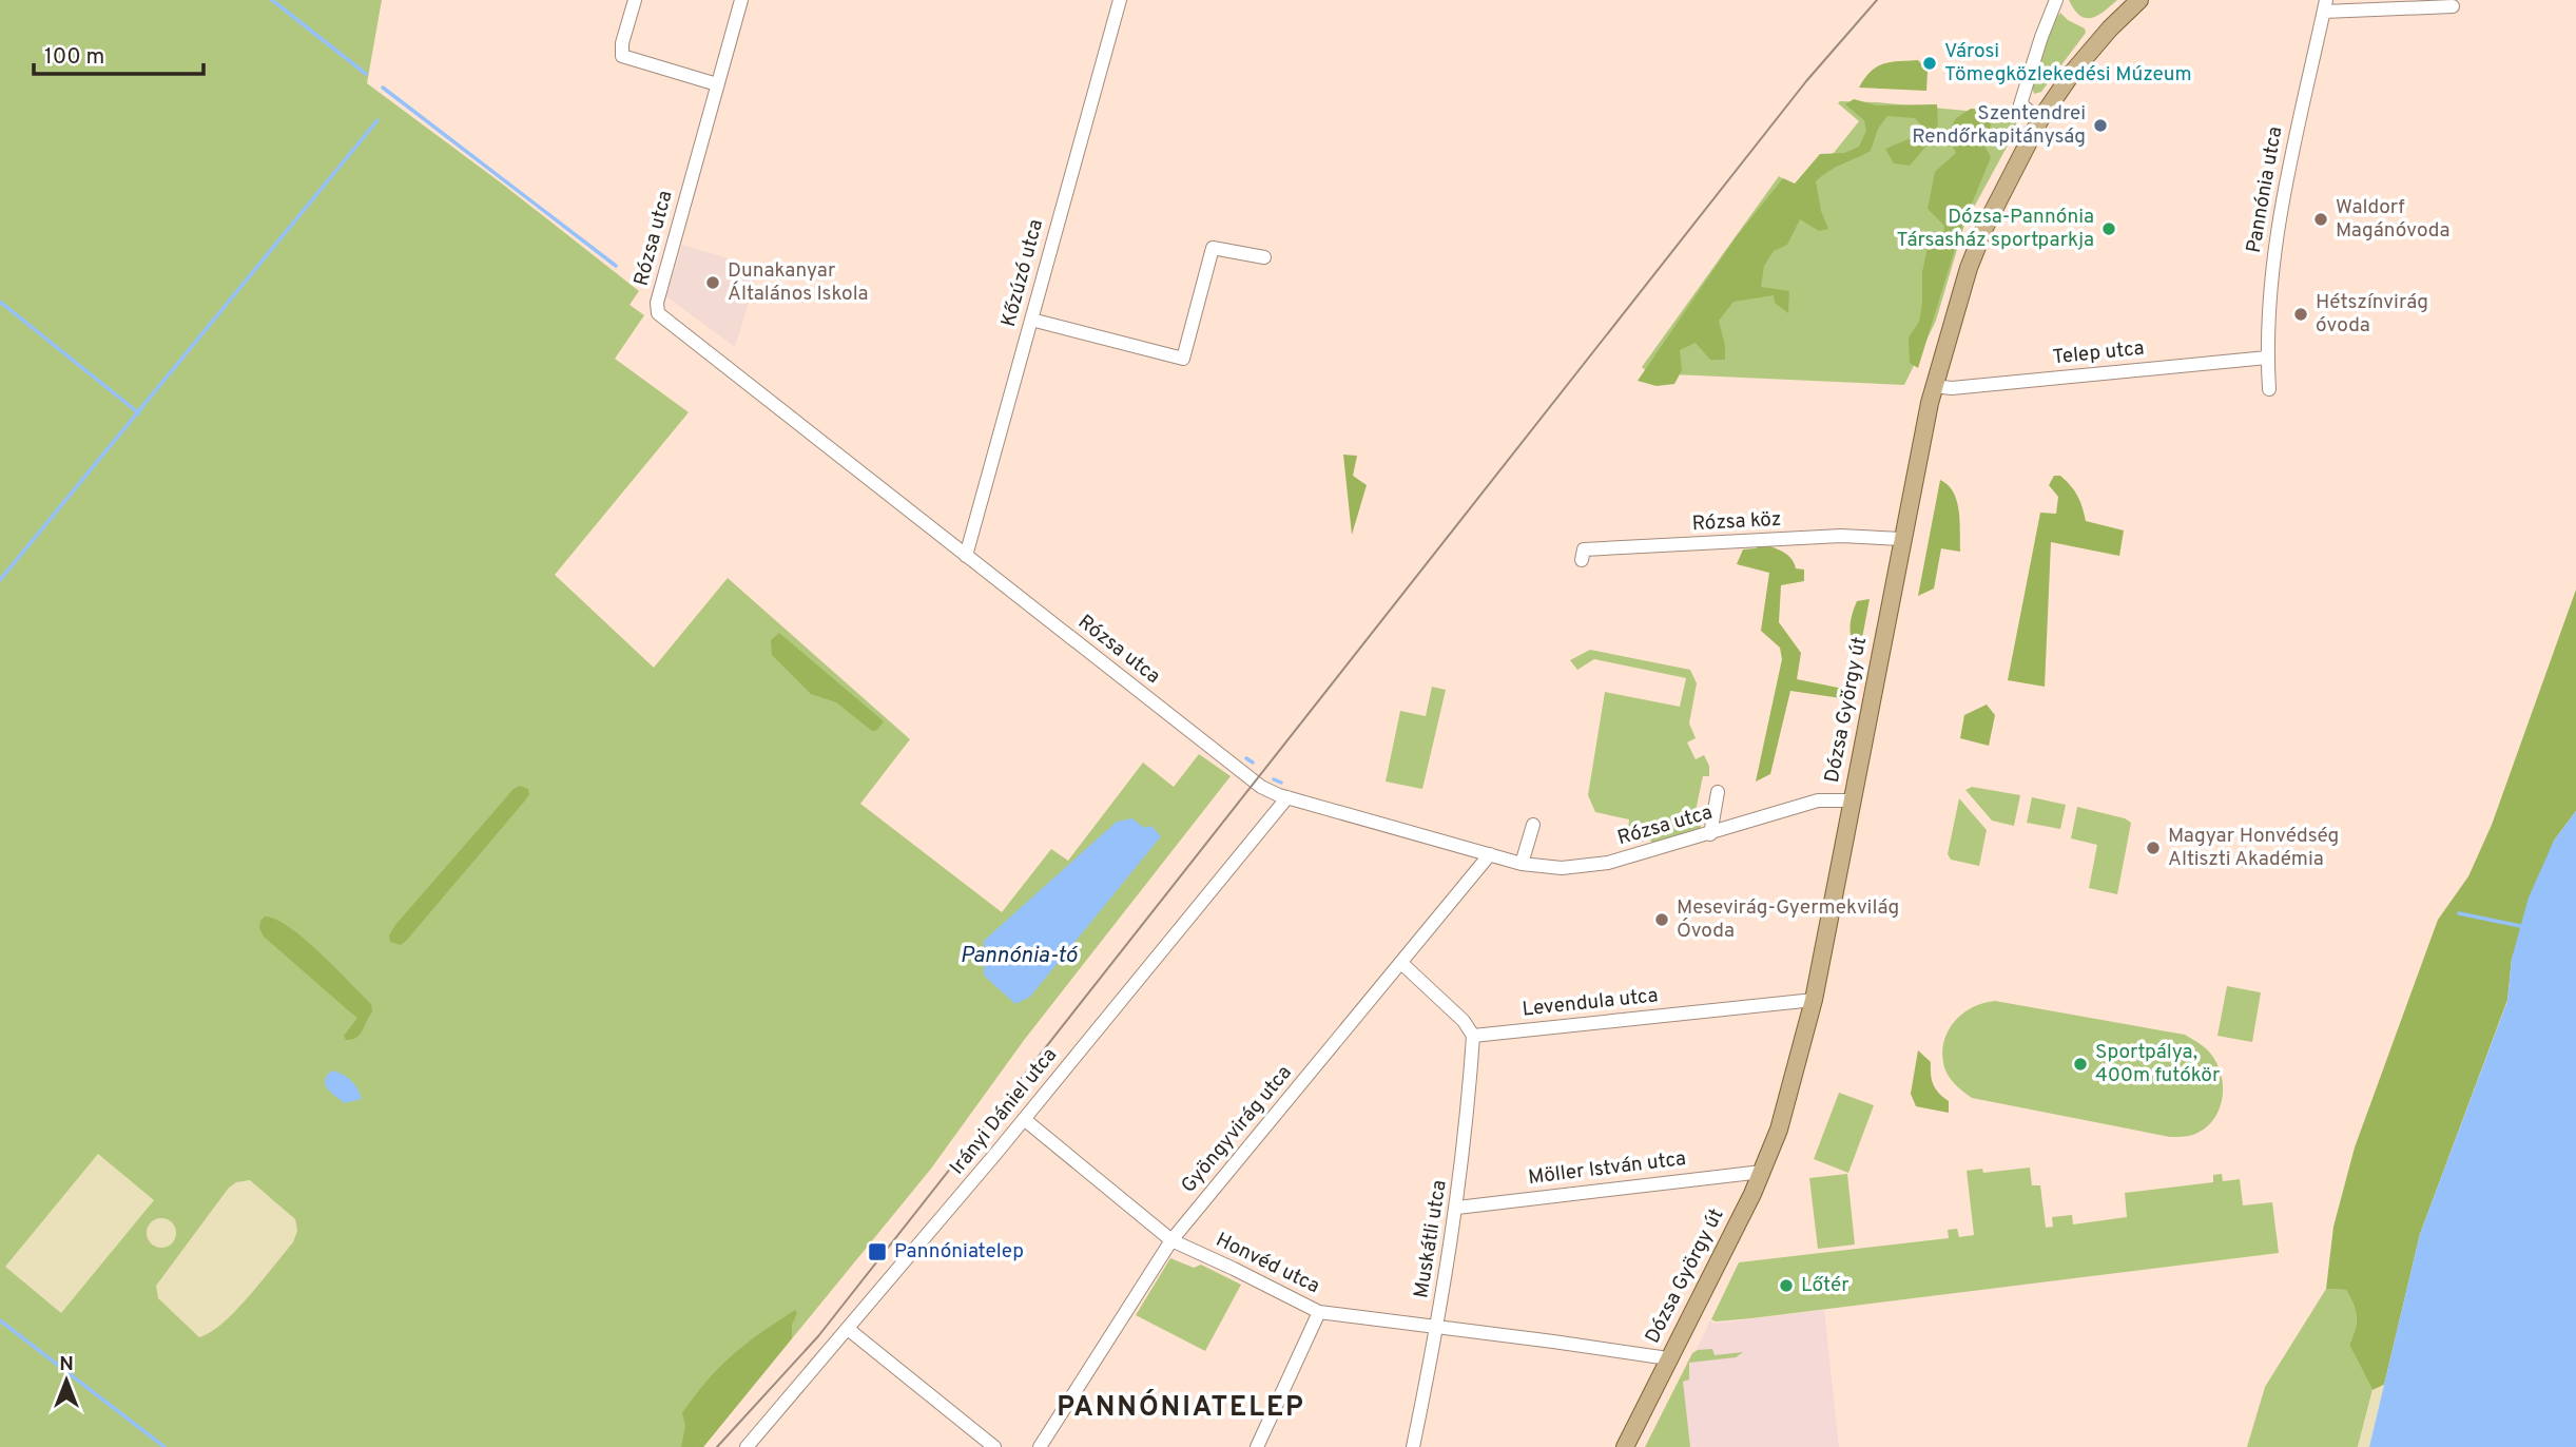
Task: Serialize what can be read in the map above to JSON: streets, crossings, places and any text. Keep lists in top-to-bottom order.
{
  "streets": {
    "main road": ["Dózsa György út"],
    "street": [
      "Pannónia utca",
      "Rózsa utca",
      "Kőzúzó utca",
      "Telep utca",
      "Rózsa köz",
      "Levendula utca",
      "Irányi Dániel utca",
      "Gyöngyvirág utca",
      "Möller István utca",
      "Muskátli utca",
      "Honvéd utca"
    ]
  },
  "crossings": [
    ["Pannónia utca", "Telep utca"],
    ["Rózsa utca", "Kőzúzó utca"],
    ["Rózsa utca", "Dózsa György út"],
    ["Rózsa utca", "Irányi Dániel utca"],
    ["Rózsa utca", "Gyöngyvirág utca"],
    ["Telep utca", "Dózsa György út"],
    ["Rózsa köz", "Dózsa György út"],
    ["Dózsa György út", "Levendula utca"],
    ["Dózsa György út", "Möller István utca"],
    ["Dózsa György út", "Honvéd utca"],
    ["Levendula utca", "Muskátli utca"],
    ["Irányi Dániel utca", "Honvéd utca"],
    ["Gyöngyvirág utca", "Honvéd utca"],
    ["Möller István utca", "Muskátli utca"],
    ["Muskátli utca", "Honvéd utca"]
  ],
  "districts": ["PANNÓNIATELEP"],
  "water": ["Pannónia-tó"],
  "places": {
    "other": [
      "Városi Tömegközlekedési Múzeum",
      "Szentendrei Rendőrkapitányság",
      "Waldorf Magánóvoda",
      "Dózsa-Pannónia Társasház sportparkja",
      "Dunakanyar Általános Iskola",
      "Hétszínvirág óvoda",
      "Magyar Honvédség Altiszti Akadémia",
      "Mesevirág-Gyermekvilág Óvoda",
      "Sportpálya, 400m futókör",
      "Lőtér"
    ],
    "transit": ["Pannóniatelep"]
  },
  "scale_bar": "100 m",
  "north": "top"
}
